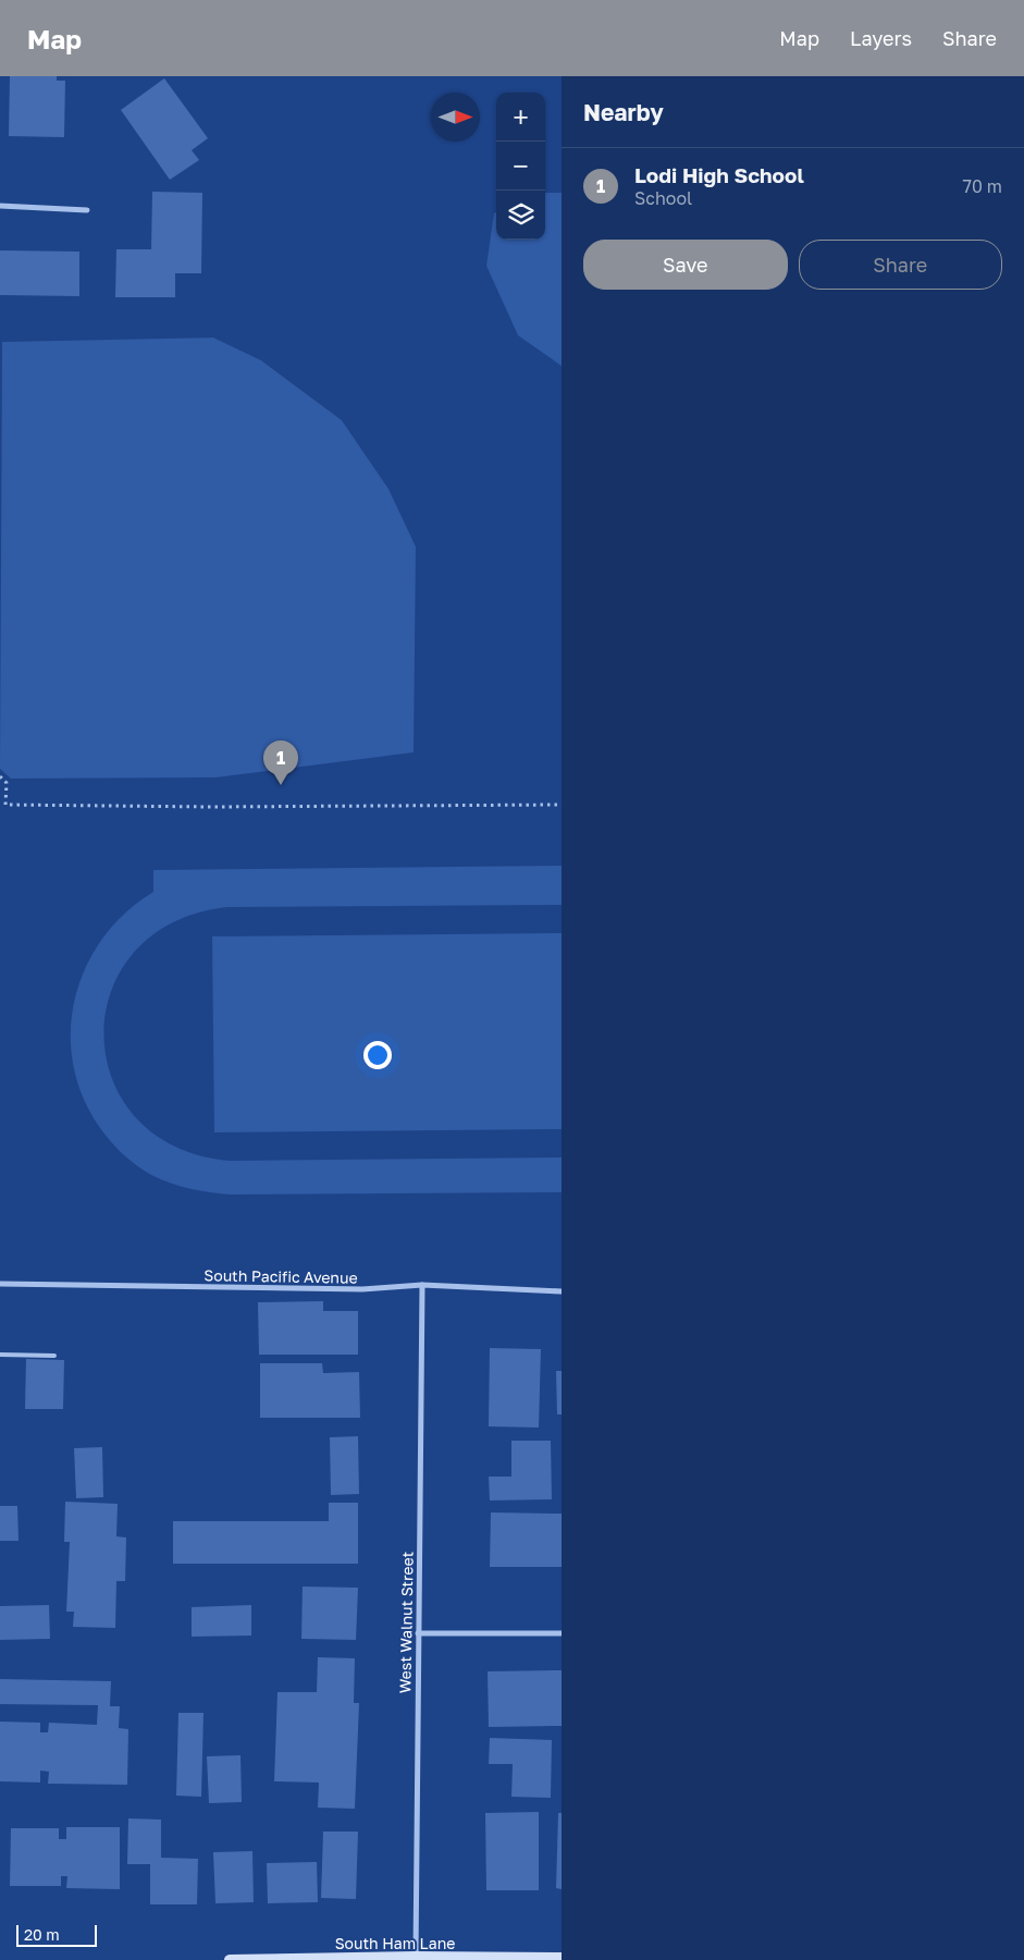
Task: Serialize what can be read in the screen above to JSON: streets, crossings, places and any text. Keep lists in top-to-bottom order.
{
  "streets": {
    "main road": ["South Ham Lane"],
    "street": ["South Pacific Avenue", "West Walnut Street"]
  },
  "crossings": [
    ["South Pacific Avenue", "West Walnut Street"],
    ["West Walnut Street", "South Ham Lane"]
  ],
  "scale_bar": "20 m",
  "north": "right",
  "page": {
    "header": "Map",
    "nav": ["Map", "Layers", "Share"],
    "heading": "Nearby",
    "map_buttons": ["+", "−"],
    "list": [
      {
        "mark": "1",
        "name": "Lodi High School",
        "note": "School",
        "value": "70 m"
      }
    ],
    "buttons": ["Save", "Share"],
    "pins": "1",
    "scale": "20 m"
  }
}
